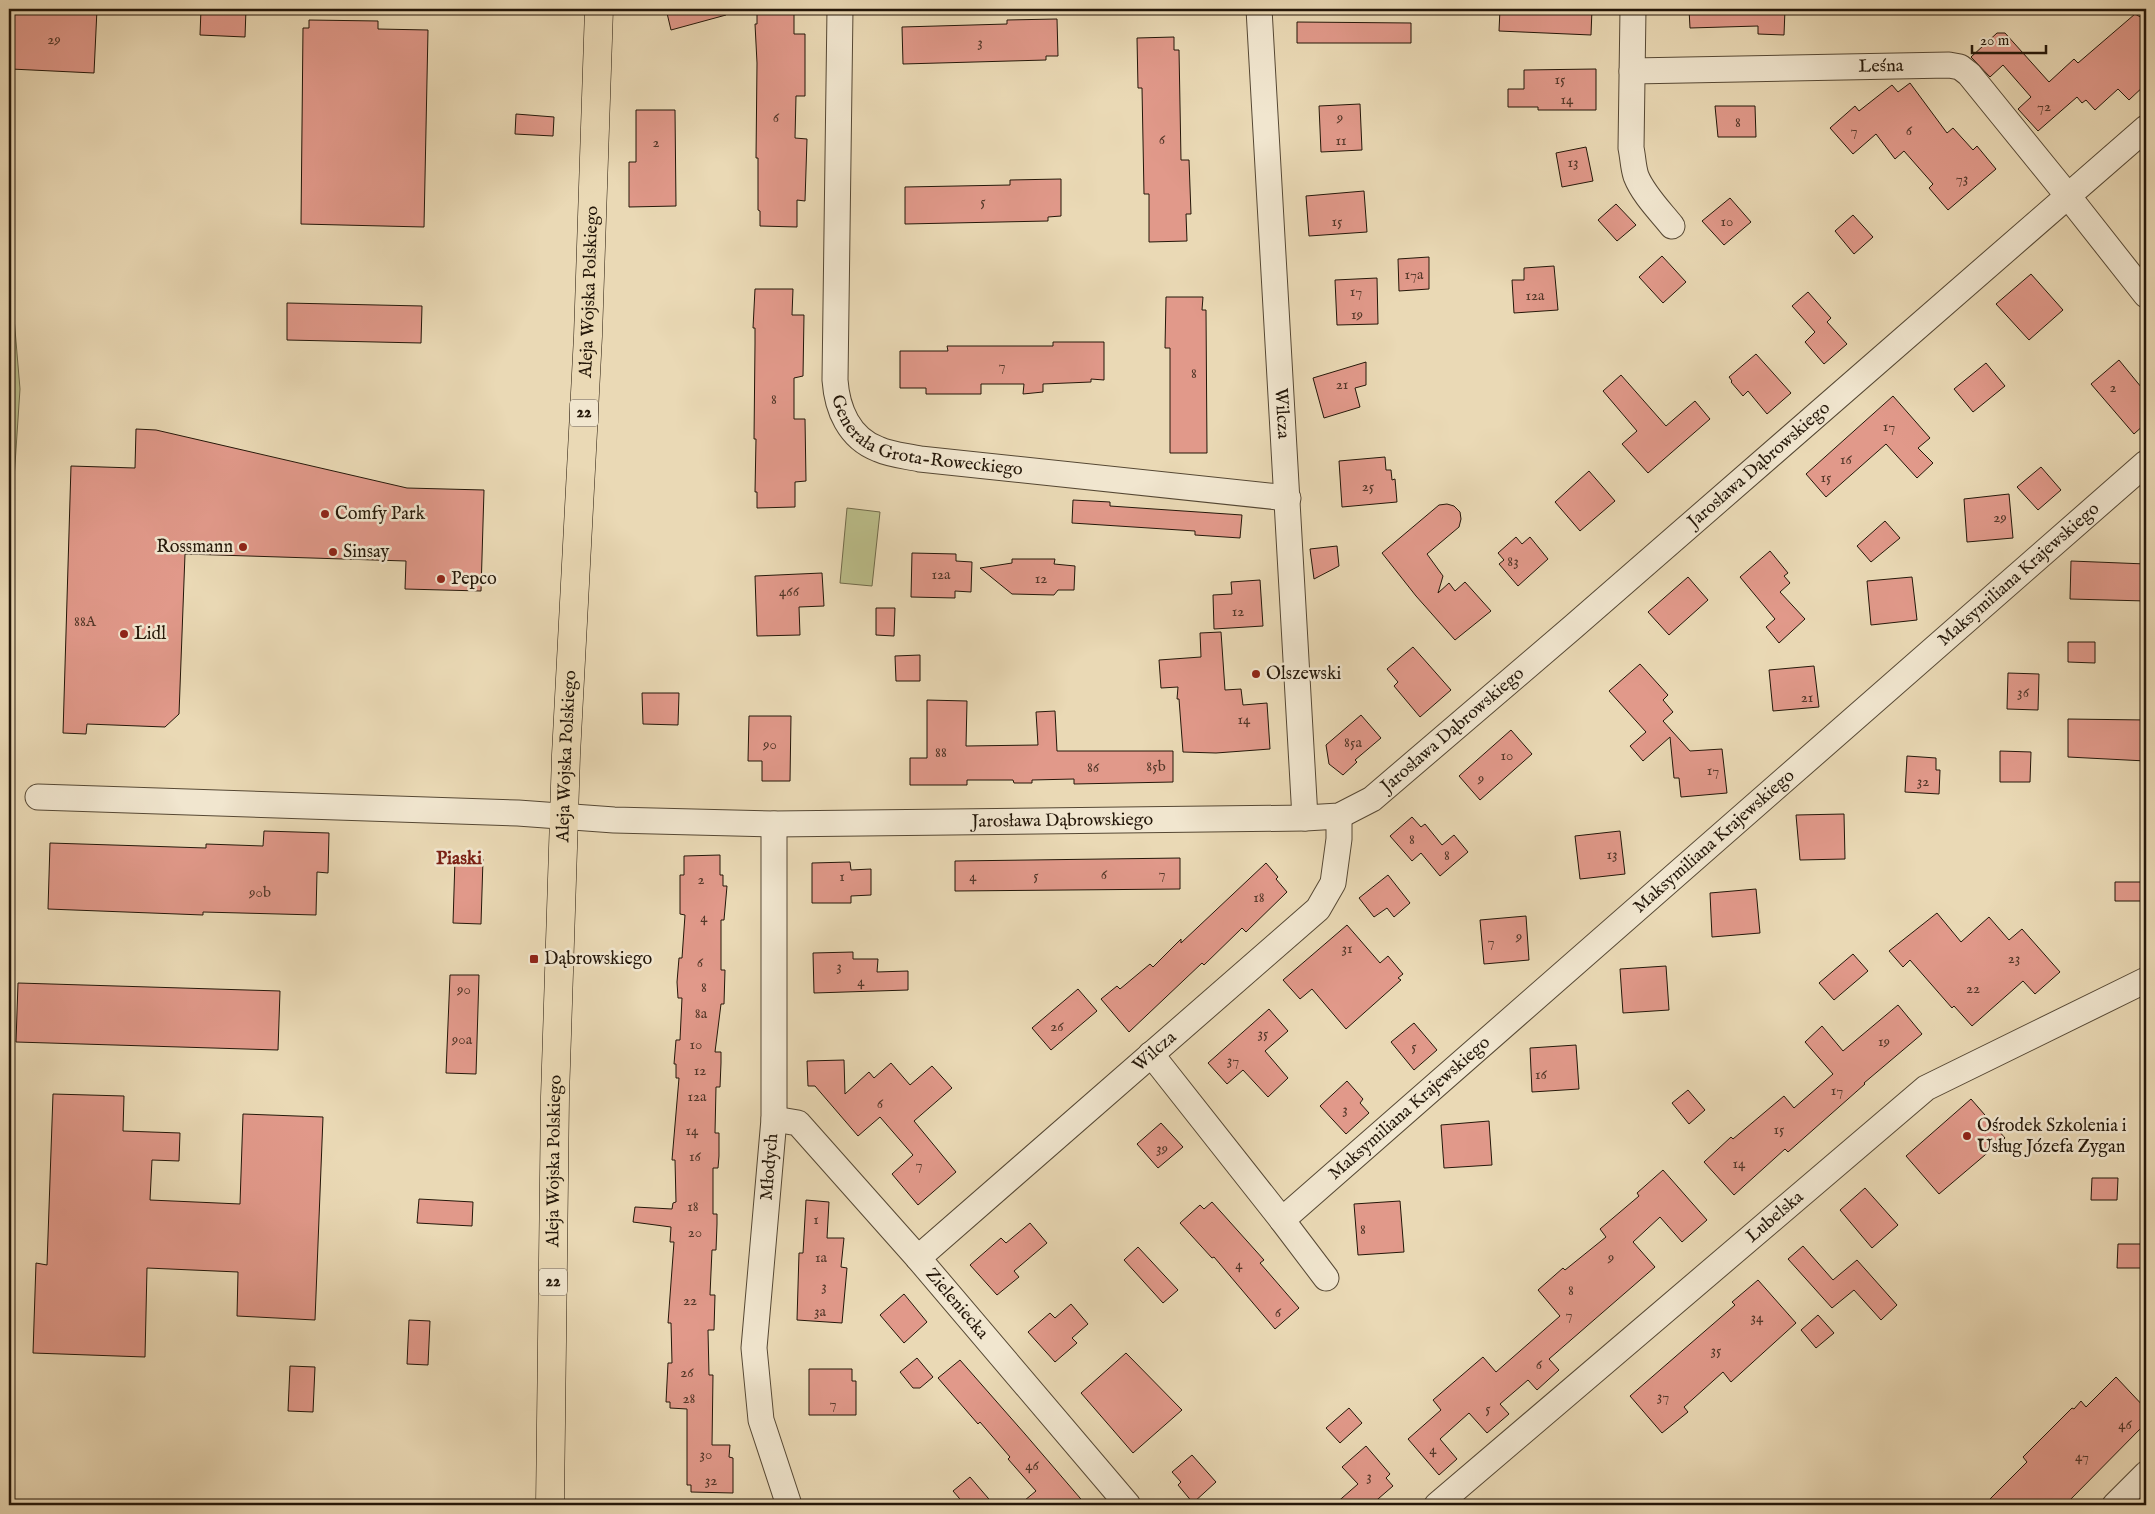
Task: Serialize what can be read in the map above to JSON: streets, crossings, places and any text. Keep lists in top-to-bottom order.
{
  "streets": {
    "main road": ["Aleja Wojska Polskiego", "22"],
    "street": [
      "Leśna",
      "Wilcza",
      "Generała Grota-Roweckiego",
      "Jarosława Dąbrowskiego",
      "Maksymiliana Krajewskiego",
      "Młodych",
      "Lubelska",
      "Zieleniecka"
    ]
  },
  "crossings": [
    ["Leśna", "Jarosława Dąbrowskiego"],
    ["Aleja Wojska Polskiego", "Jarosława Dąbrowskiego"],
    ["Wilcza", "Generała Grota-Roweckiego"],
    ["Wilcza", "Jarosława Dąbrowskiego"],
    ["Wilcza", "Zieleniecka"],
    ["Jarosława Dąbrowskiego", "Młodych"],
    ["Młodych", "Zieleniecka"]
  ],
  "districts": ["Piaski"],
  "places": {
    "other": [
      "Comfy Park",
      "Rossmann",
      "Sinsay",
      "Pepco",
      "Lidl",
      "Olszewski",
      "Ośrodek Szkolenia i Usług Józefa Zygan"
    ],
    "transit": ["Dąbrowskiego"]
  },
  "house_numbers": [
    "29",
    "3",
    "15",
    "14",
    "72",
    "6",
    "9",
    "8",
    "7",
    "6",
    "6",
    "11",
    "2",
    "13",
    "73",
    "5",
    "15",
    "10",
    "17a",
    "17",
    "12a",
    "19",
    "7",
    "8",
    "21",
    "2",
    "8",
    "17",
    "16",
    "15",
    "25",
    "29",
    "83",
    "12a",
    "12",
    "466",
    "12",
    "88A",
    "36",
    "21",
    "14",
    "85a",
    "90",
    "88",
    "10",
    "85b",
    "86",
    "17",
    "9",
    "32",
    "8",
    "13",
    "8",
    "7",
    "6",
    "5",
    "1",
    "4",
    "2",
    "90b",
    "18",
    "4",
    "9",
    "7",
    "31",
    "23",
    "6",
    "3",
    "4",
    "8",
    "22",
    "90",
    "8a",
    "26",
    "35",
    "90a",
    "19",
    "10",
    "5",
    "37",
    "12",
    "16",
    "17",
    "12a",
    "6",
    "3",
    "15",
    "14",
    "39",
    "16",
    "14",
    "7",
    "18",
    "1",
    "8",
    "20",
    "1a",
    "9",
    "4",
    "3",
    "8",
    "22",
    "3a",
    "6",
    "7",
    "34",
    "35",
    "6",
    "26",
    "37",
    "28",
    "7",
    "5",
    "46",
    "4",
    "30",
    "47",
    "46",
    "3",
    "32"
  ],
  "scale_bar": "20 m"
}
